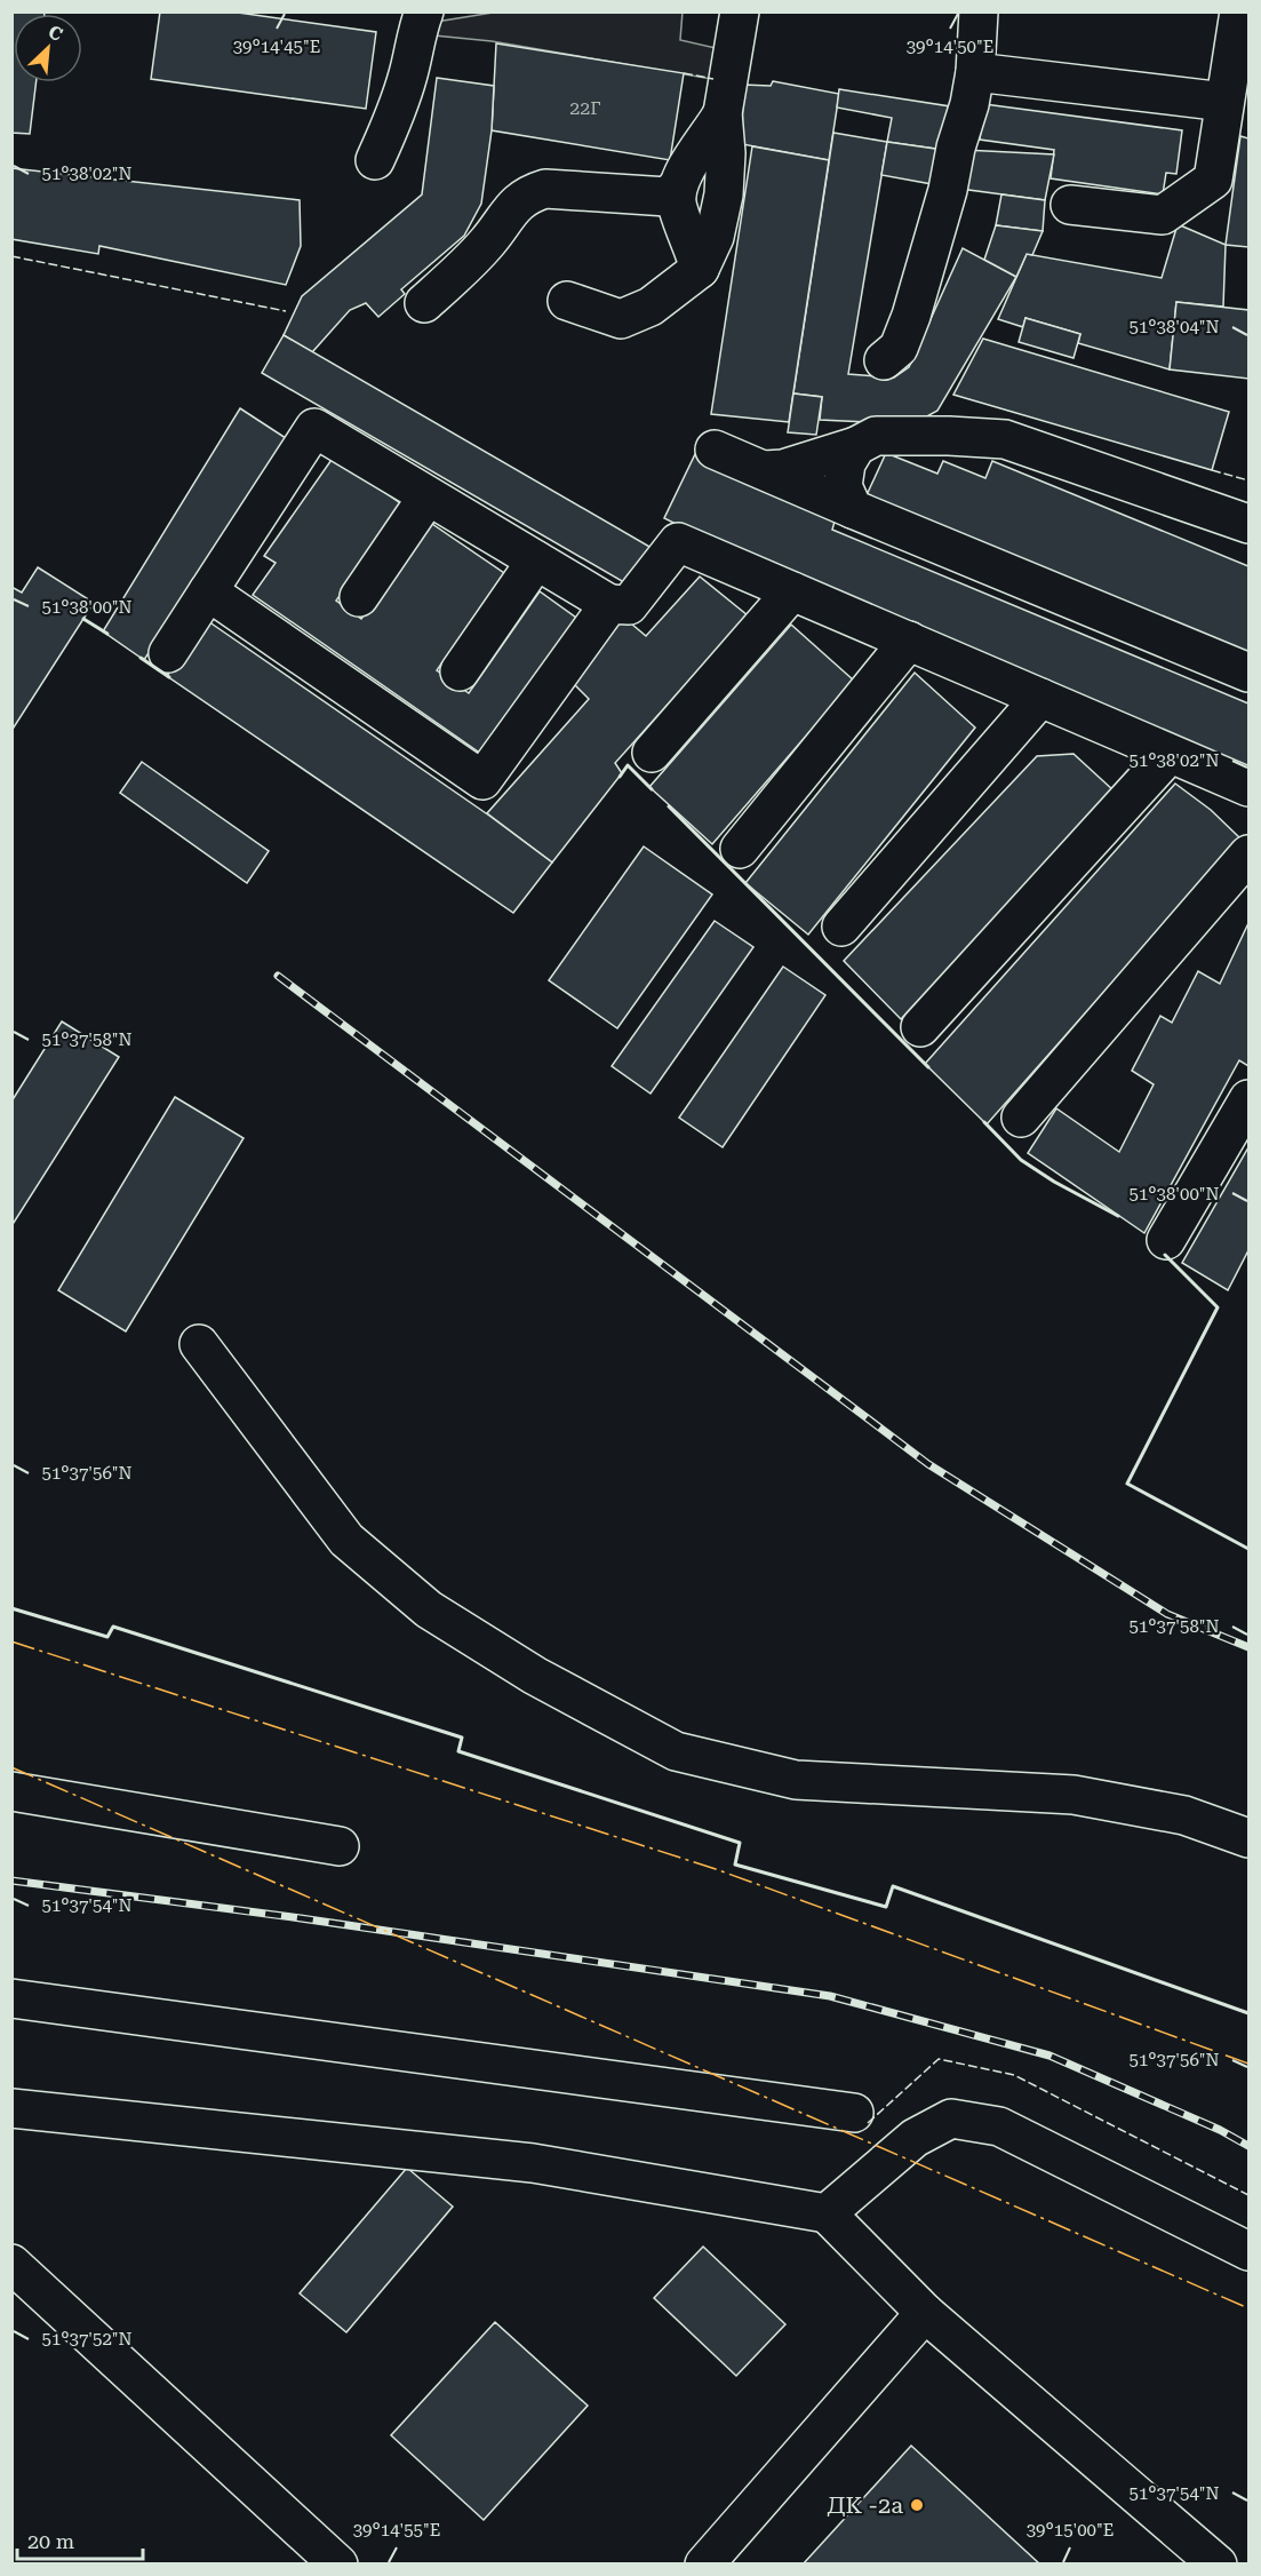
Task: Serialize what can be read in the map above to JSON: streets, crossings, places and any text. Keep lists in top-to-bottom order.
{
  "places": ["ДК -2а"],
  "house_numbers": ["22Г"],
  "scale_bar": "20 m",
  "north": "top right",
  "coordinates": [
    "39°14'45\"E",
    "39°14'50\"E",
    "51°38'02\"N",
    "51°38'04\"N",
    "51°38'00\"N",
    "51°37'58\"N",
    "51°37'56\"N",
    "51°37'54\"N",
    "51°37'52\"N",
    "39°14'55\"E",
    "39°15'00\"E"
  ]
}
